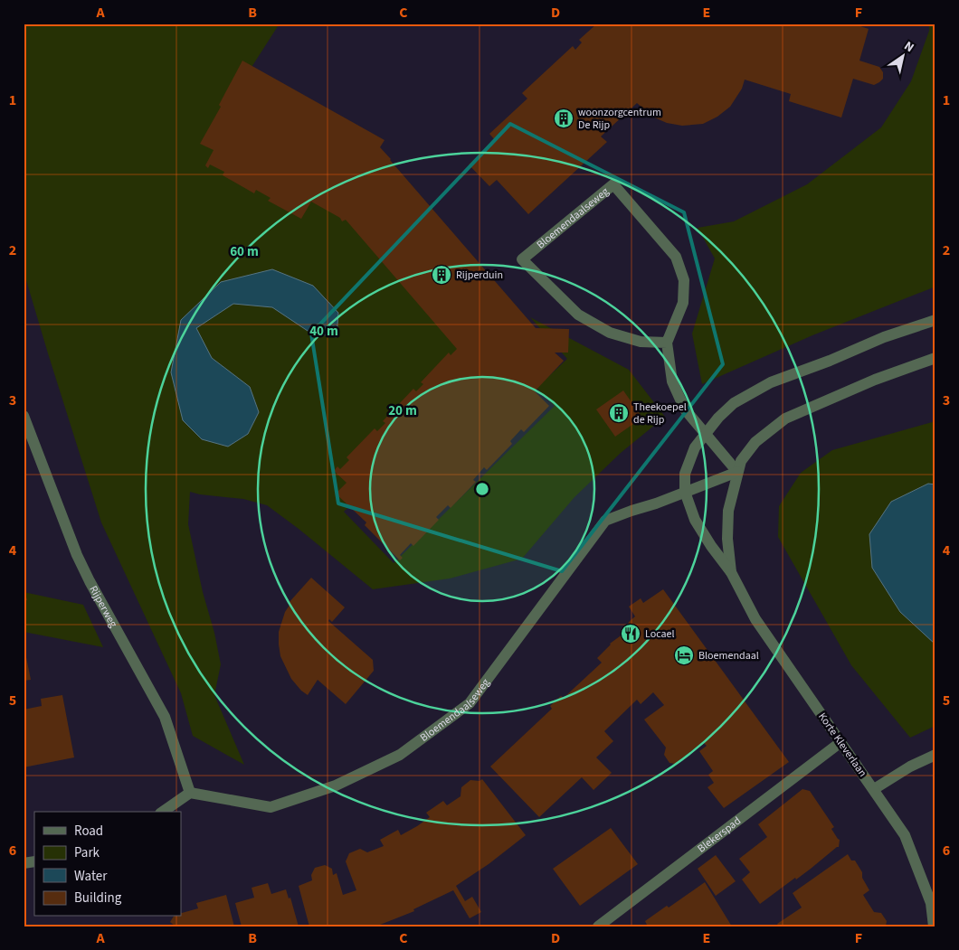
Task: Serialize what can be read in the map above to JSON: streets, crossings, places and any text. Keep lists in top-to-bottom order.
{
  "streets": {
    "street": [
      "Bloemendaalseweg",
      "Rijperweg",
      "Korte Kleverlaan",
      "Blekerspad"
    ]
  },
  "crossings": [
    ["Bloemendaalseweg", "Rijperweg"],
    ["Bloemendaalseweg", "Korte Kleverlaan"],
    ["Korte Kleverlaan", "Blekerspad"]
  ],
  "places": {
    "building": ["woonzorgcentrum De Rijp", "Rijperduin", "Theekoepel de Rijp"],
    "restaurant": ["Locael"],
    "hotel": ["Bloemendaal"]
  },
  "legend": [
    "Road",
    "Park",
    "Water",
    "Building"
  ],
  "north": "top right",
  "grid": {
    "columns": [
      "A",
      "B",
      "C",
      "D",
      "E",
      "F"
    ],
    "rows": [
      "1",
      "2",
      "3",
      "4",
      "5",
      "6"
    ]
  },
  "rings": ["60 m", "40 m", "20 m"]
}
